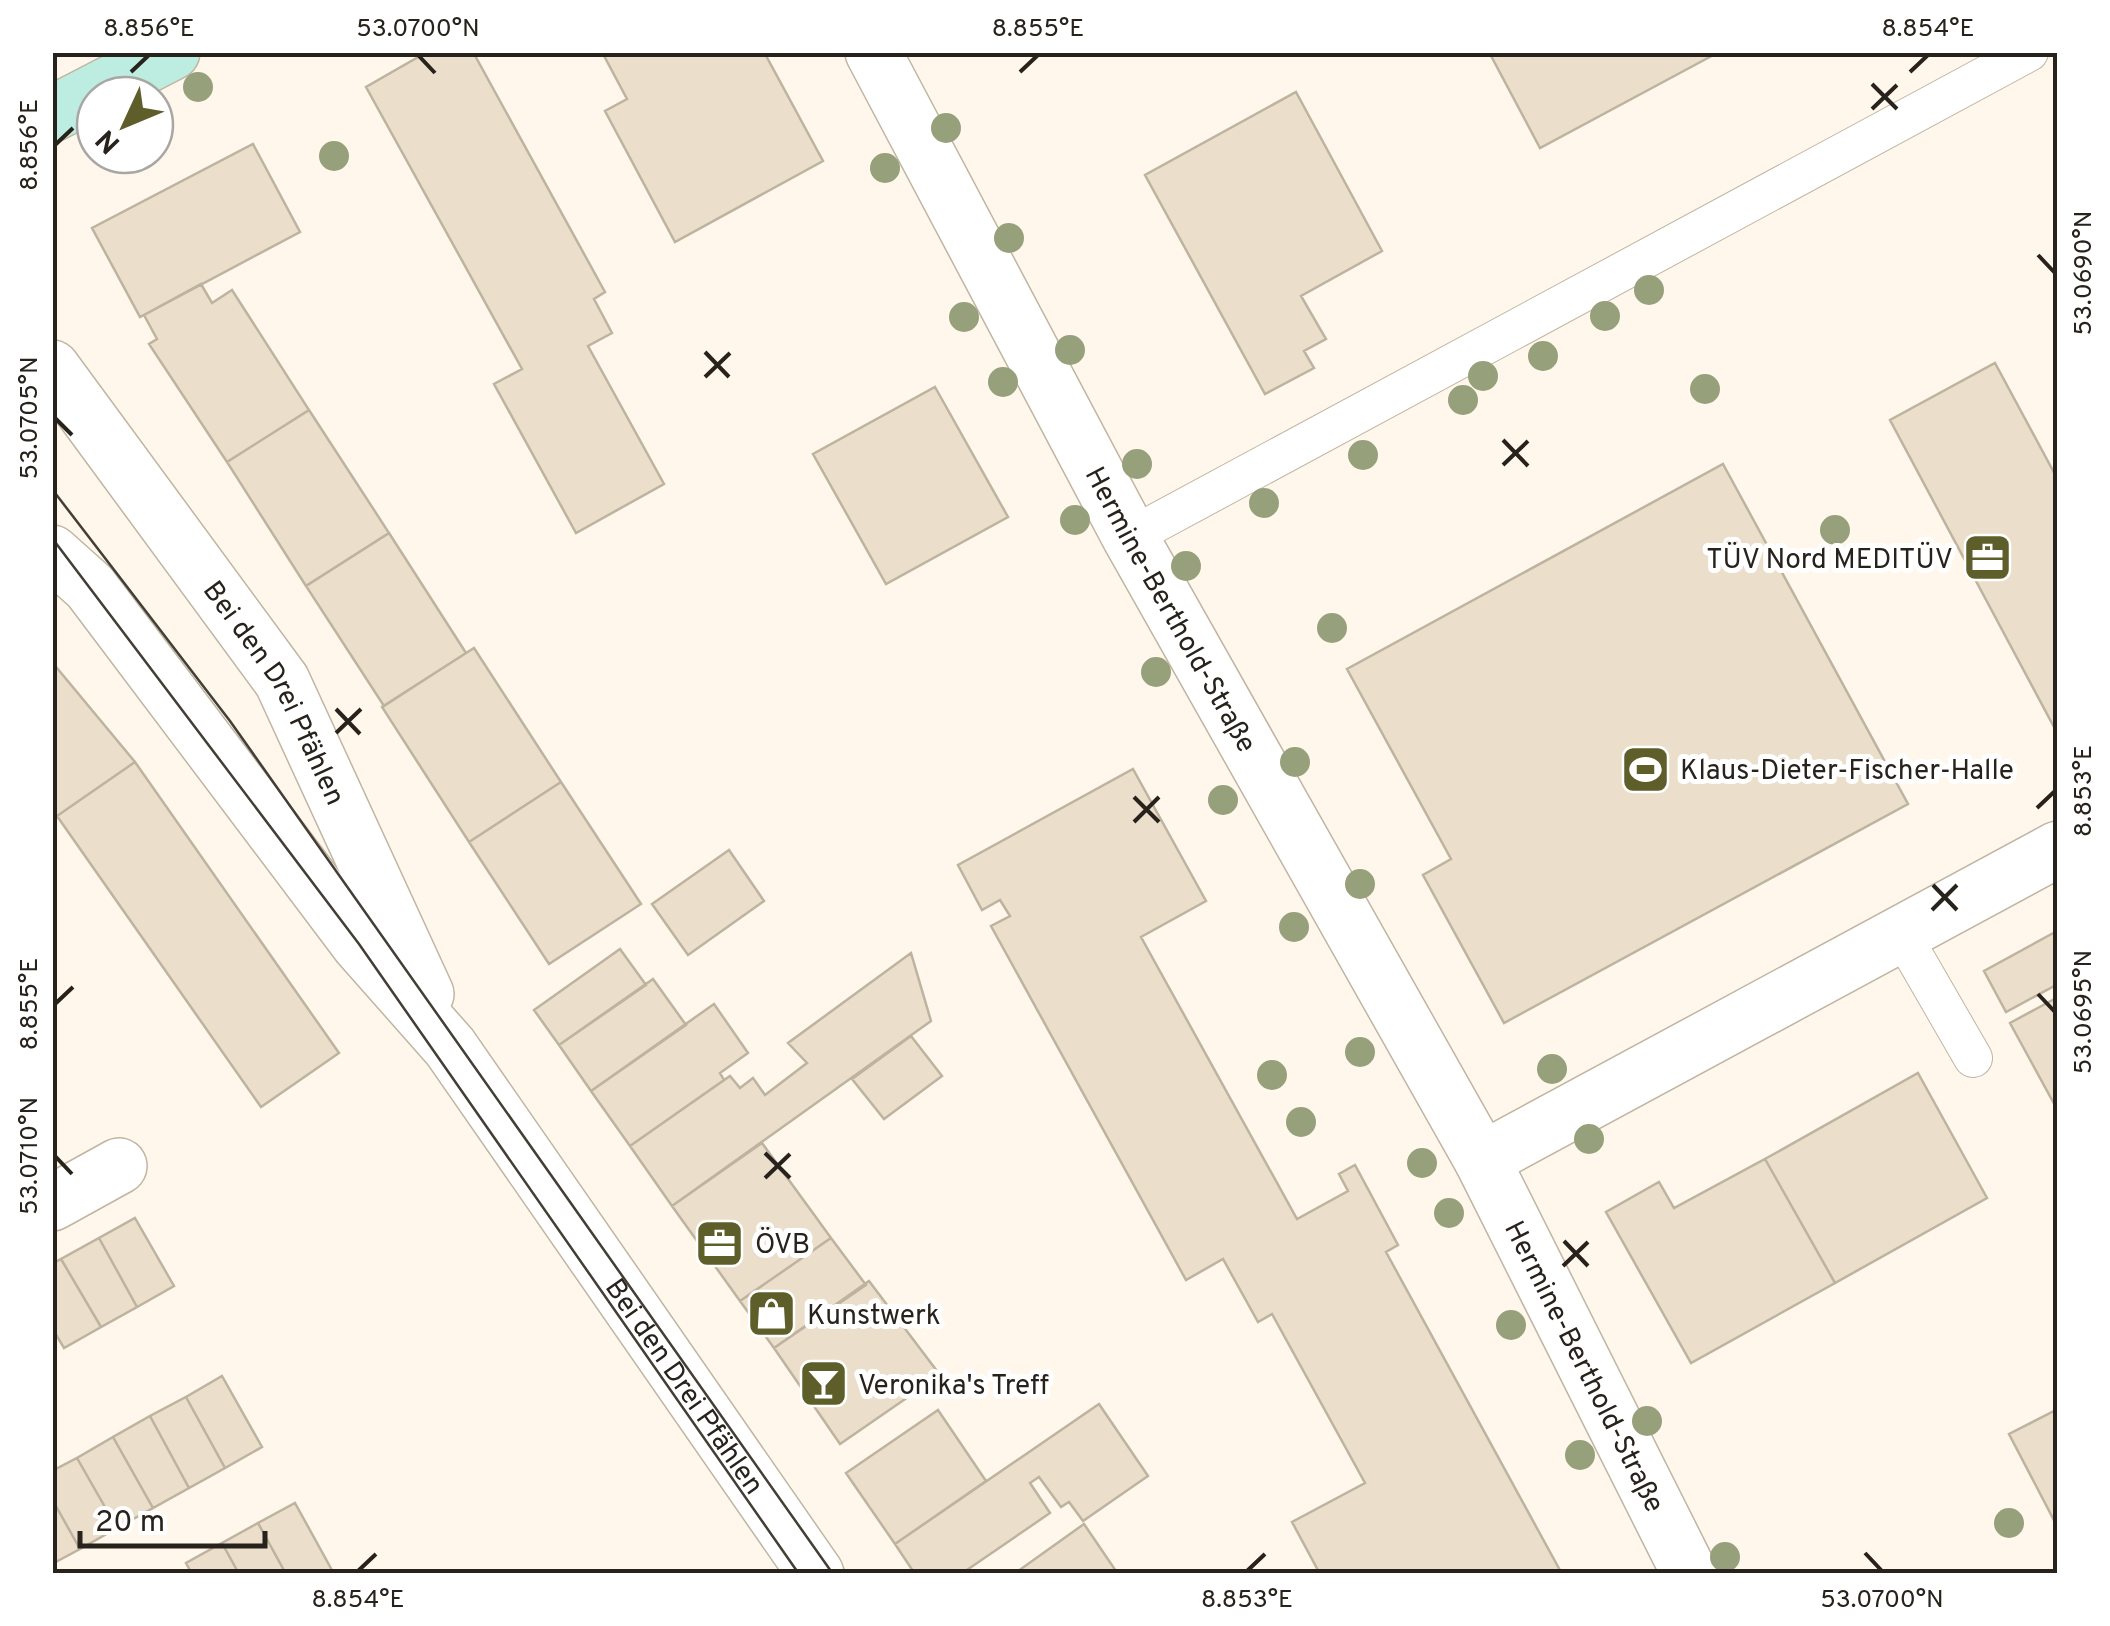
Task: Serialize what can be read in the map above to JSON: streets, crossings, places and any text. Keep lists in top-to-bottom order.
{
  "streets": {
    "street": ["Hermine-Berthold-Straße", "Bei den Drei Pfählen"]
  },
  "places": {
    "office": ["TÜV Nord MEDITÜV", "ÖVB"],
    "sports": ["Klaus-Dieter-Fischer-Halle"],
    "shop": ["Kunstwerk"],
    "bar": ["Veronika's Treff"]
  },
  "scale_bar": "20 m",
  "north": "bottom left",
  "coordinates": [
    "8.856°E",
    "53.0700°N",
    "8.855°E",
    "8.854°E",
    "53.0690°N",
    "53.0705°N",
    "8.853°E",
    "53.0695°N",
    "53.0710°N"
  ]
}
